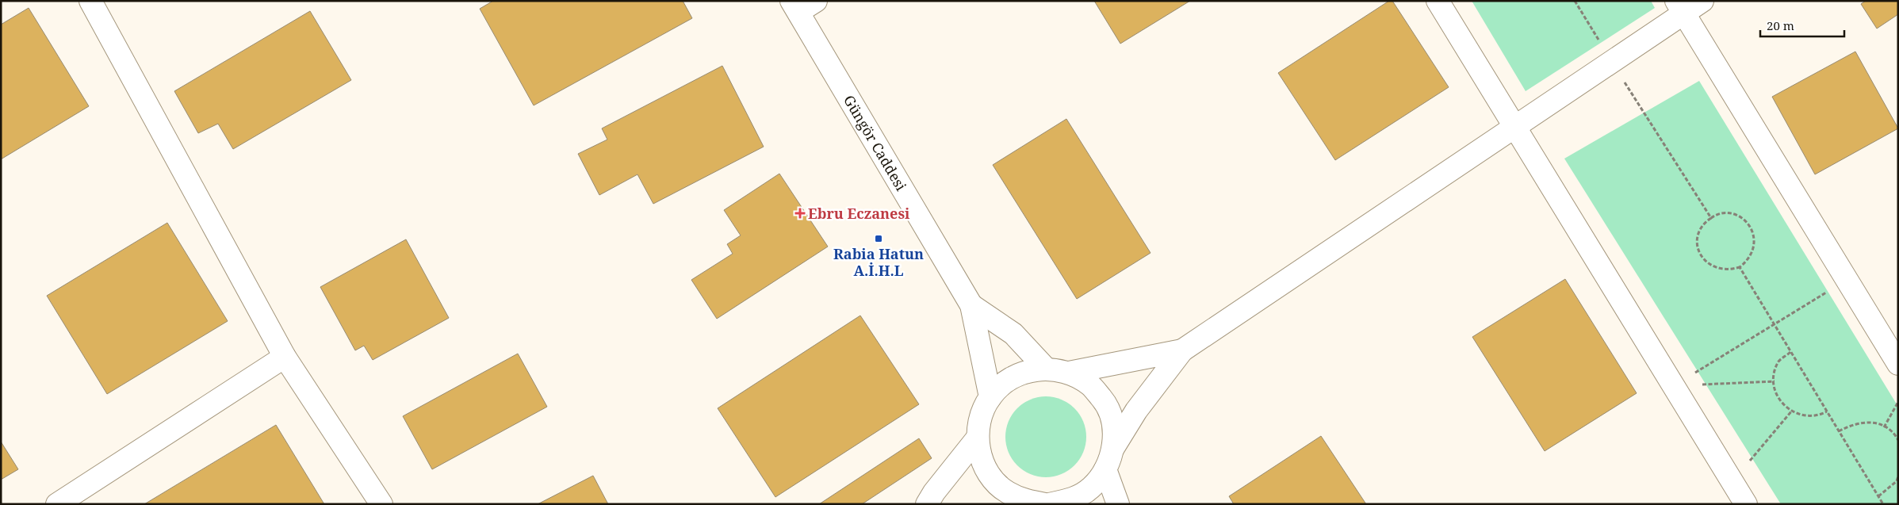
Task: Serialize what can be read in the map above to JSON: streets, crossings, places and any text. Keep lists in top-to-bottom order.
{
  "streets": {
    "street": ["Güngör Caddesi"]
  },
  "places": {
    "health": ["Ebru Eczanesi"],
    "transit": ["Rabia Hatun A.İ.H.L"]
  },
  "scale_bar": "20 m"
}
